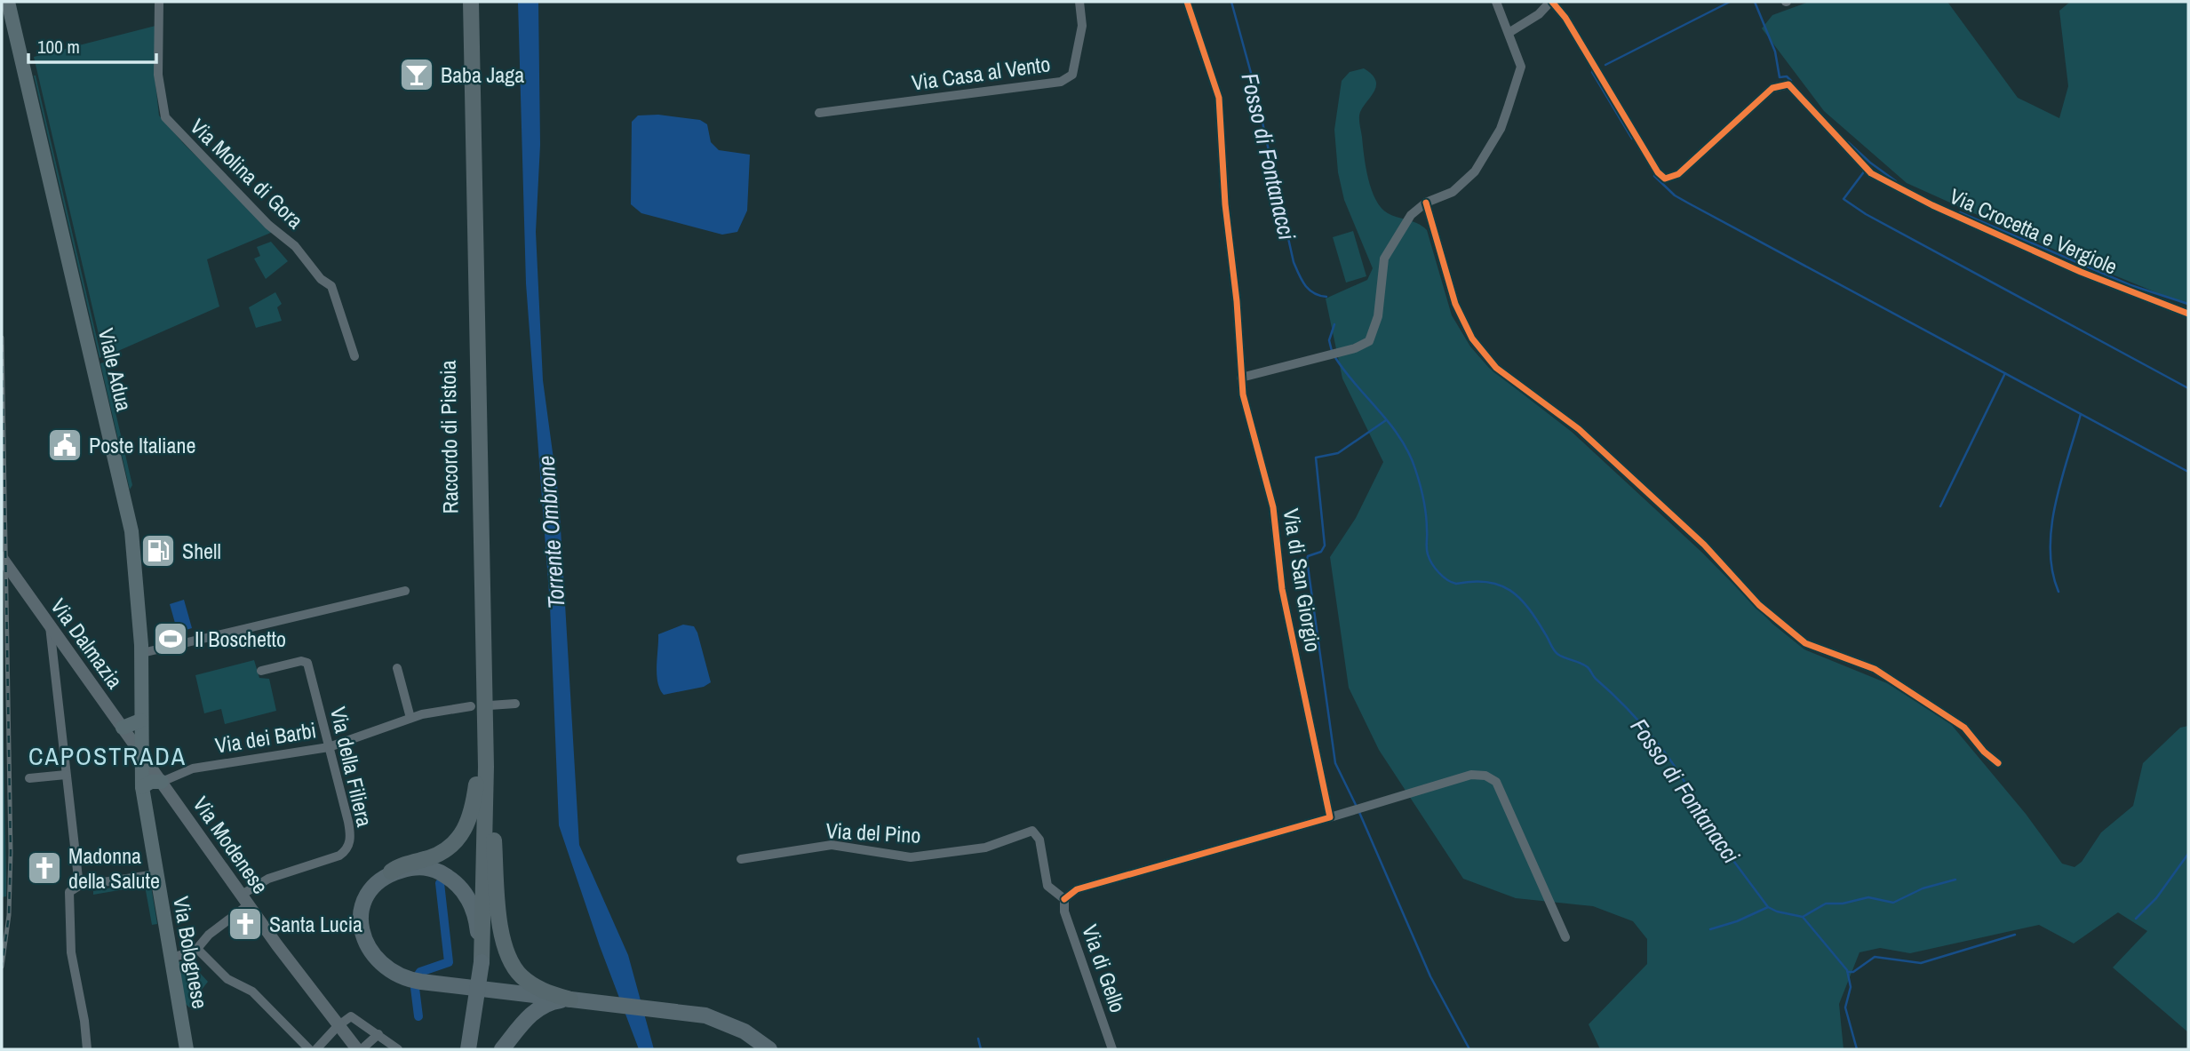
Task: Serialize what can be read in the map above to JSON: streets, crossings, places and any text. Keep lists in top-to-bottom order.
{
  "streets": {
    "highway": ["Raccordo di Pistoia"],
    "main road": ["Viale Adua", "Via Bolognese"],
    "street": [
      "Via Casa al Vento",
      "Via Molina di Gora",
      "Via Crocetta e Vergiole",
      "Via di San Giorgio",
      "Via Dalmazia",
      "Via dei Barbi",
      "Via della Filiera",
      "Via del Pino",
      "Via Modenese",
      "Via di Gello"
    ]
  },
  "crossings": [
    ["Viale Adua", "Via Dalmazia"],
    ["Viale Adua", "Via Modenese"],
    ["Viale Adua", "Via Bolognese"],
    ["Via Dalmazia", "Via Modenese"],
    ["Via Dalmazia", "Via Bolognese"],
    ["Via dei Barbi", "Via della Filiera"],
    ["Via dei Barbi", "Via Modenese"],
    ["Via della Filiera", "Via Modenese"],
    ["Via del Pino", "Via di Gello"],
    ["Via Modenese", "Via Bolognese"]
  ],
  "districts": ["CAPOSTRADA"],
  "water": ["Fosso di Fontanacci", "Torrente Ombrone"],
  "places": {
    "bar": ["Baba Jaga"],
    "public building": ["Poste Italiane"],
    "fuel station": ["Shell"],
    "sports": ["Il Boschetto"],
    "church": ["Madonna della Salute", "Santa Lucia"]
  },
  "scale_bar": "100 m"
}
